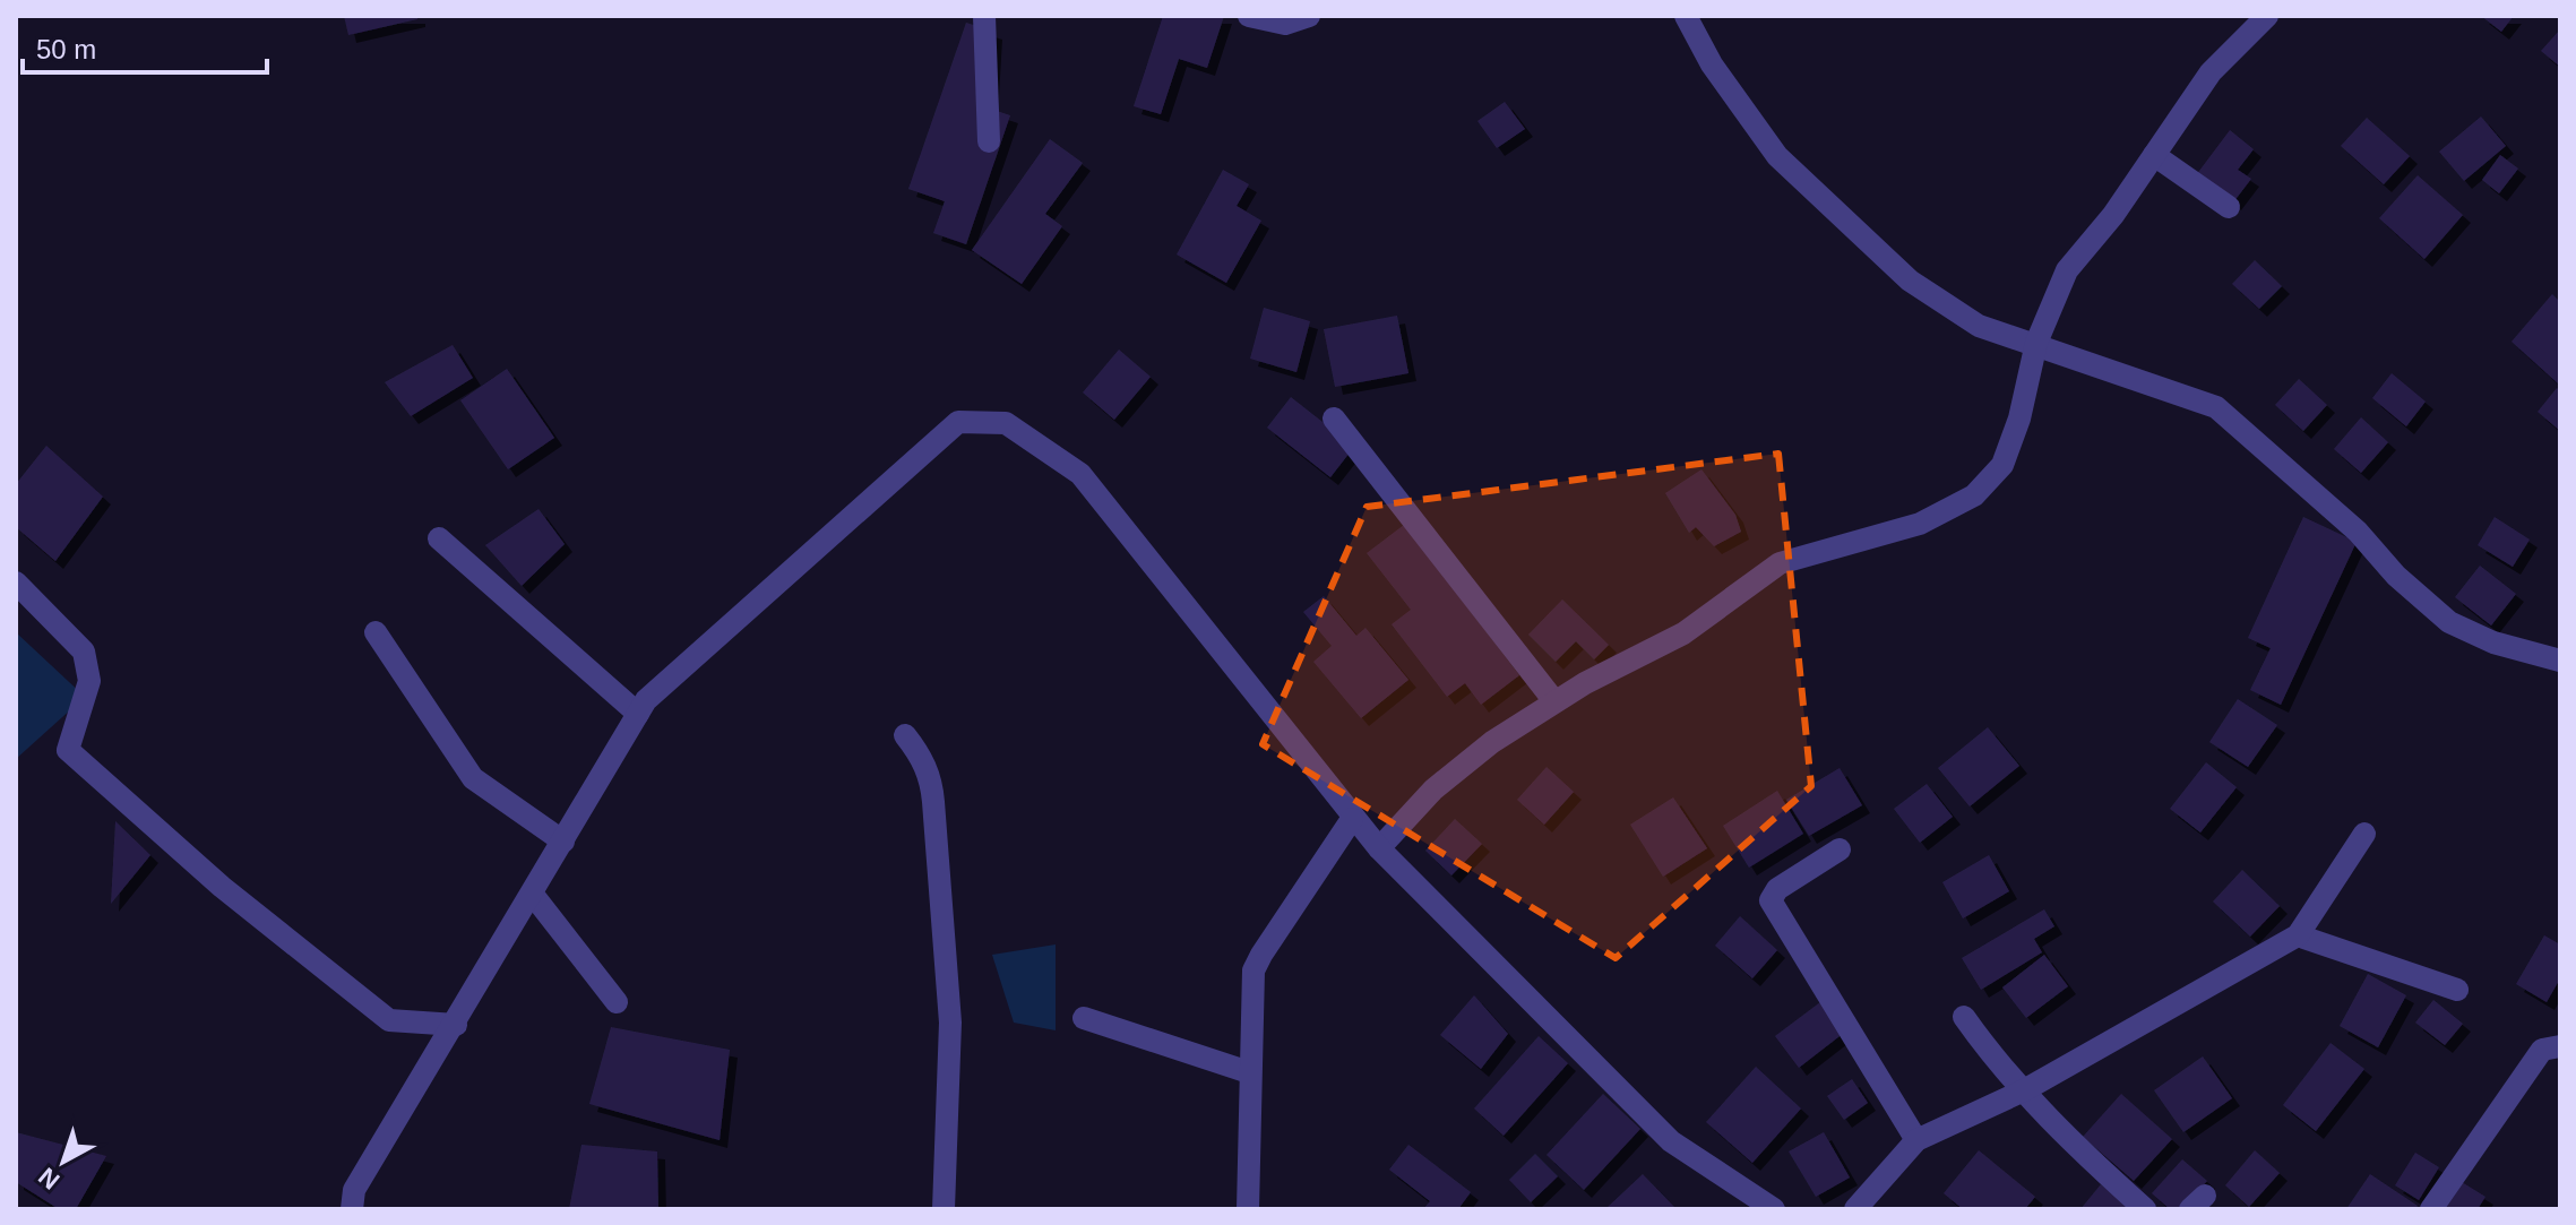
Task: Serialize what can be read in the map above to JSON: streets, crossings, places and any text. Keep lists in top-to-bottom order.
{
  "scale_bar": "50 m",
  "north": "bottom left"
}
